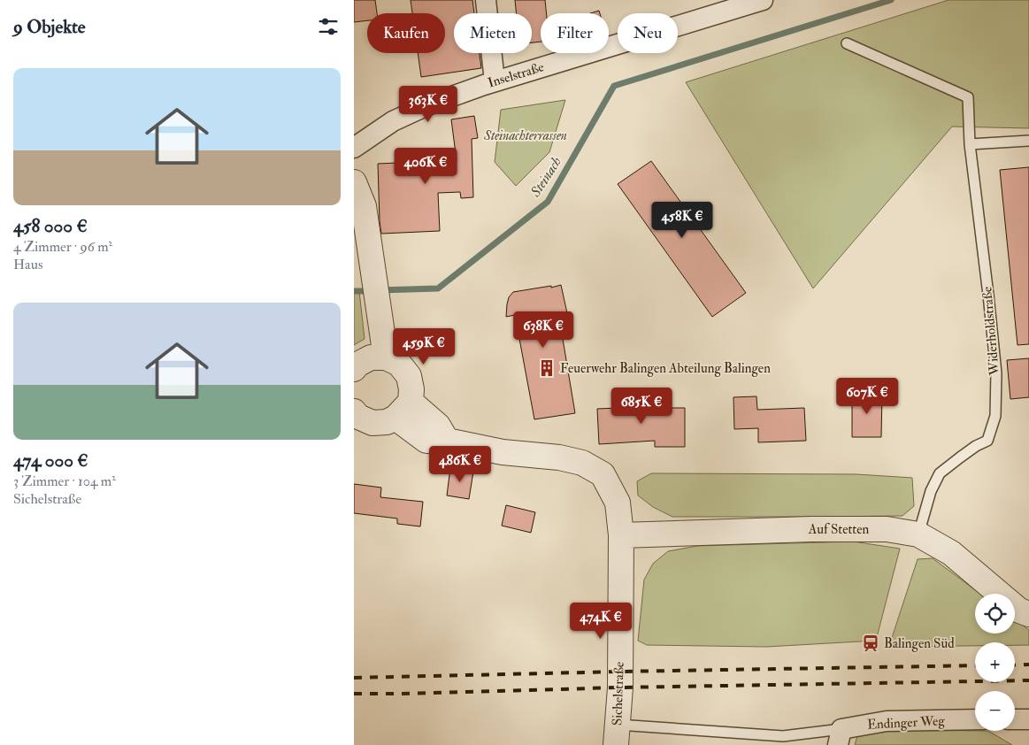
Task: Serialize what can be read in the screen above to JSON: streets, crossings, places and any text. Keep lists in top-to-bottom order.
{
  "streets": {
    "street": [
      "Inselstraße",
      "Auf Stetten",
      "Sichelstraße",
      "Endinger Weg"
    ],
    "lane": ["Widerholdstraße"]
  },
  "crossings": [
    ["Widerholdstraße", "Auf Stetten"],
    ["Auf Stetten", "Sichelstraße"],
    ["Sichelstraße", "Endinger Weg"]
  ],
  "water": ["Steinach"],
  "parks": ["Steinachterrassen"],
  "places": {
    "building": ["Feuerwehr Balingen Abteilung Balingen"],
    "station": ["Balingen Süd"]
  },
  "page": {
    "heading": "9 Objekte",
    "chip": [
      "Kaufen",
      "Mieten",
      "Filter",
      "Neu"
    ],
    "list": [
      {
        "name": "458 000 €",
        "note": "4 Zimmer · 96 m² · Haus"
      },
      {
        "name": "474 000 €",
        "note": "3 Zimmer · 104 m² · Sichelstraße"
      }
    ],
    "price": [
      "363K €",
      "406K €",
      "458K €",
      "638K €",
      "459K €",
      "607K €",
      "685K €",
      "486K €",
      "474K €"
    ],
    "map_buttons": ["+", "−"]
  }
}
